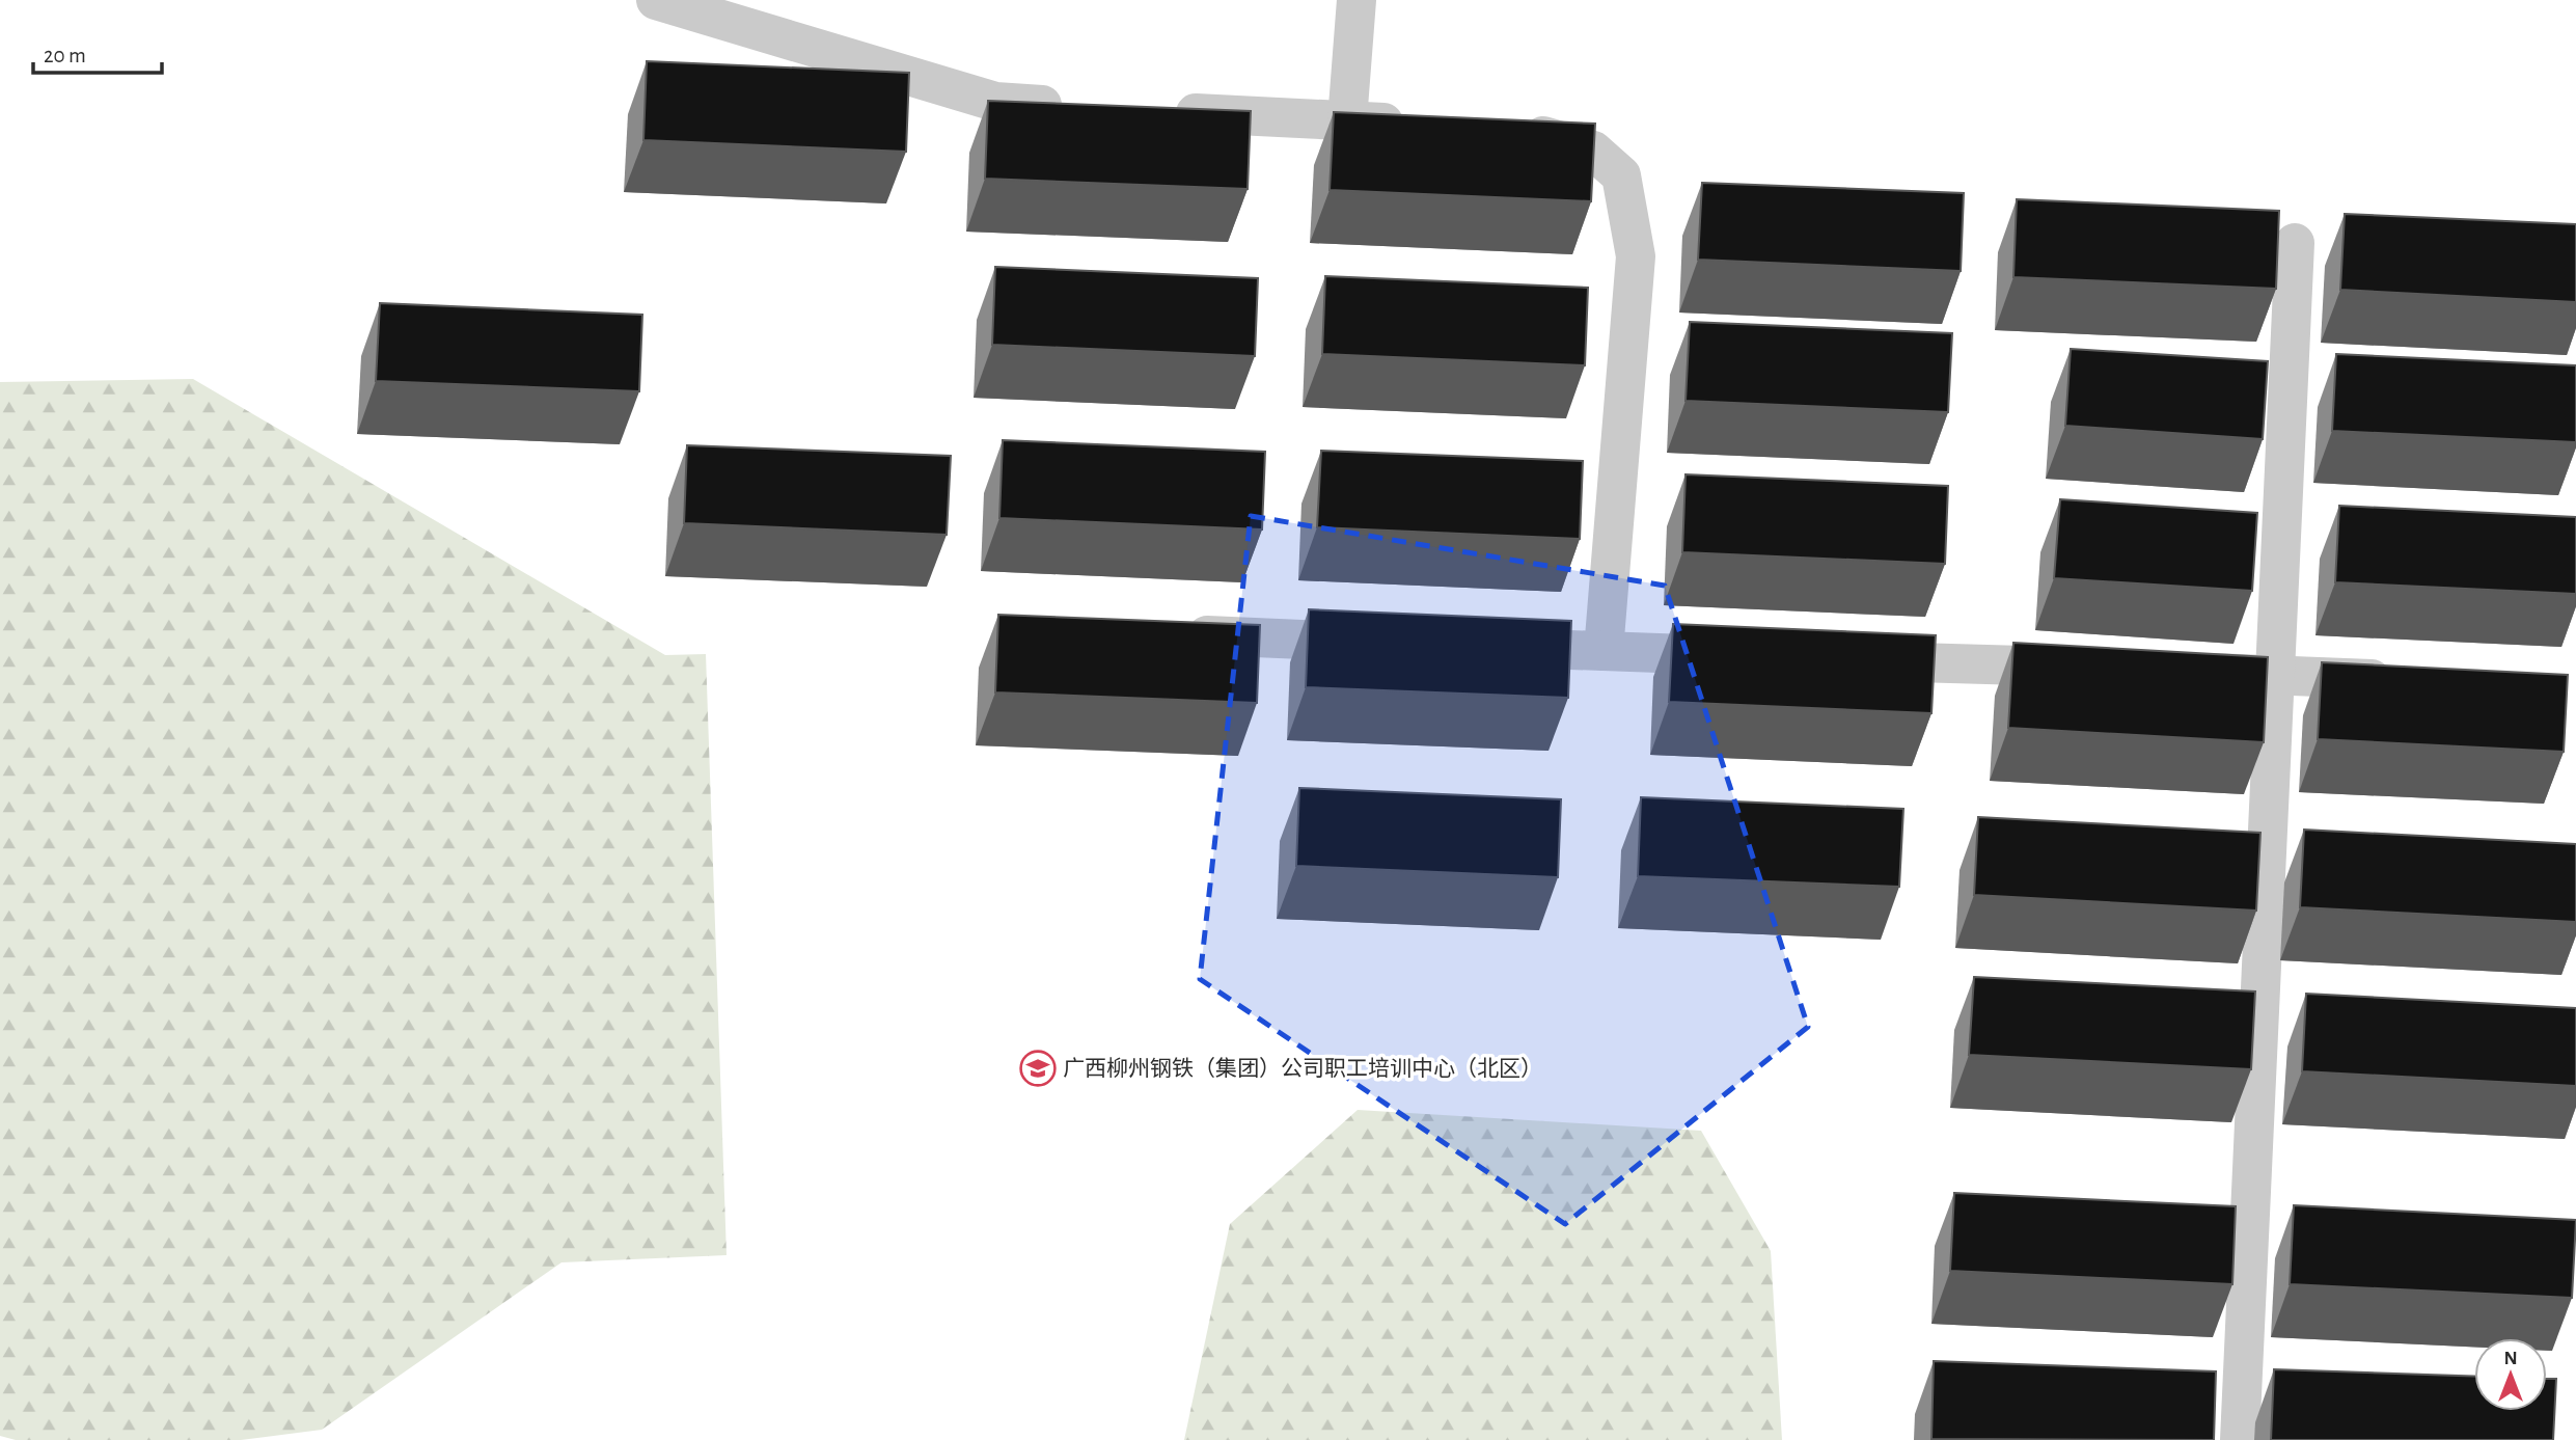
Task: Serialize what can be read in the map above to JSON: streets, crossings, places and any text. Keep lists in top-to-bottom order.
{
  "places": {
    "school or university": ["广西柳州钢铁（集团）公司职工培训中心（北区）"]
  },
  "scale_bar": "20 m",
  "north": "top"
}
